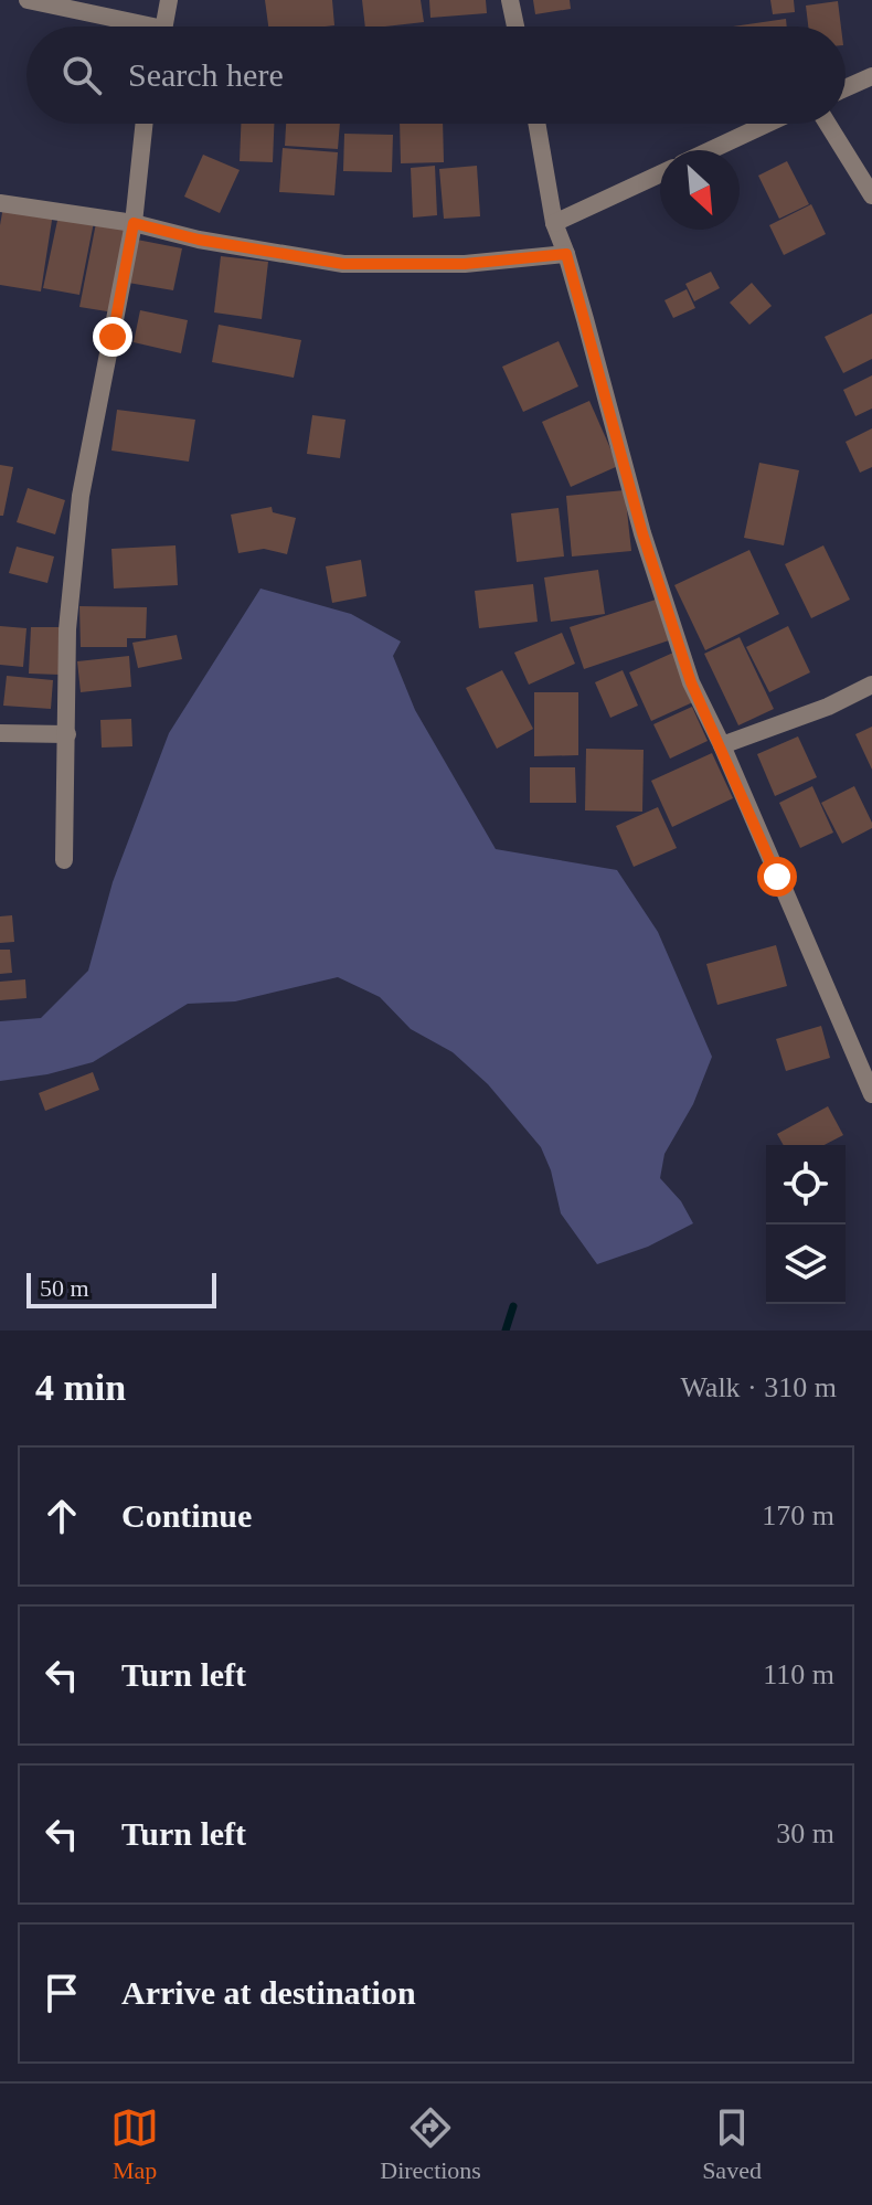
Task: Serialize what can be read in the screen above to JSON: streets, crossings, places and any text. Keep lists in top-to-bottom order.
{
  "scale_bar": "50 m",
  "north": "bottom right",
  "page": {
    "search": "Search here",
    "scale": "50 m",
    "heading": ["4 min", "Walk · 310 m"],
    "list": [
      ["Continue", "170 m"],
      ["Turn left", "110 m"],
      ["Turn left", "30 m"],
      "Arrive at destination"
    ],
    "nav": ["Map", "Directions", "Saved"]
  }
}
